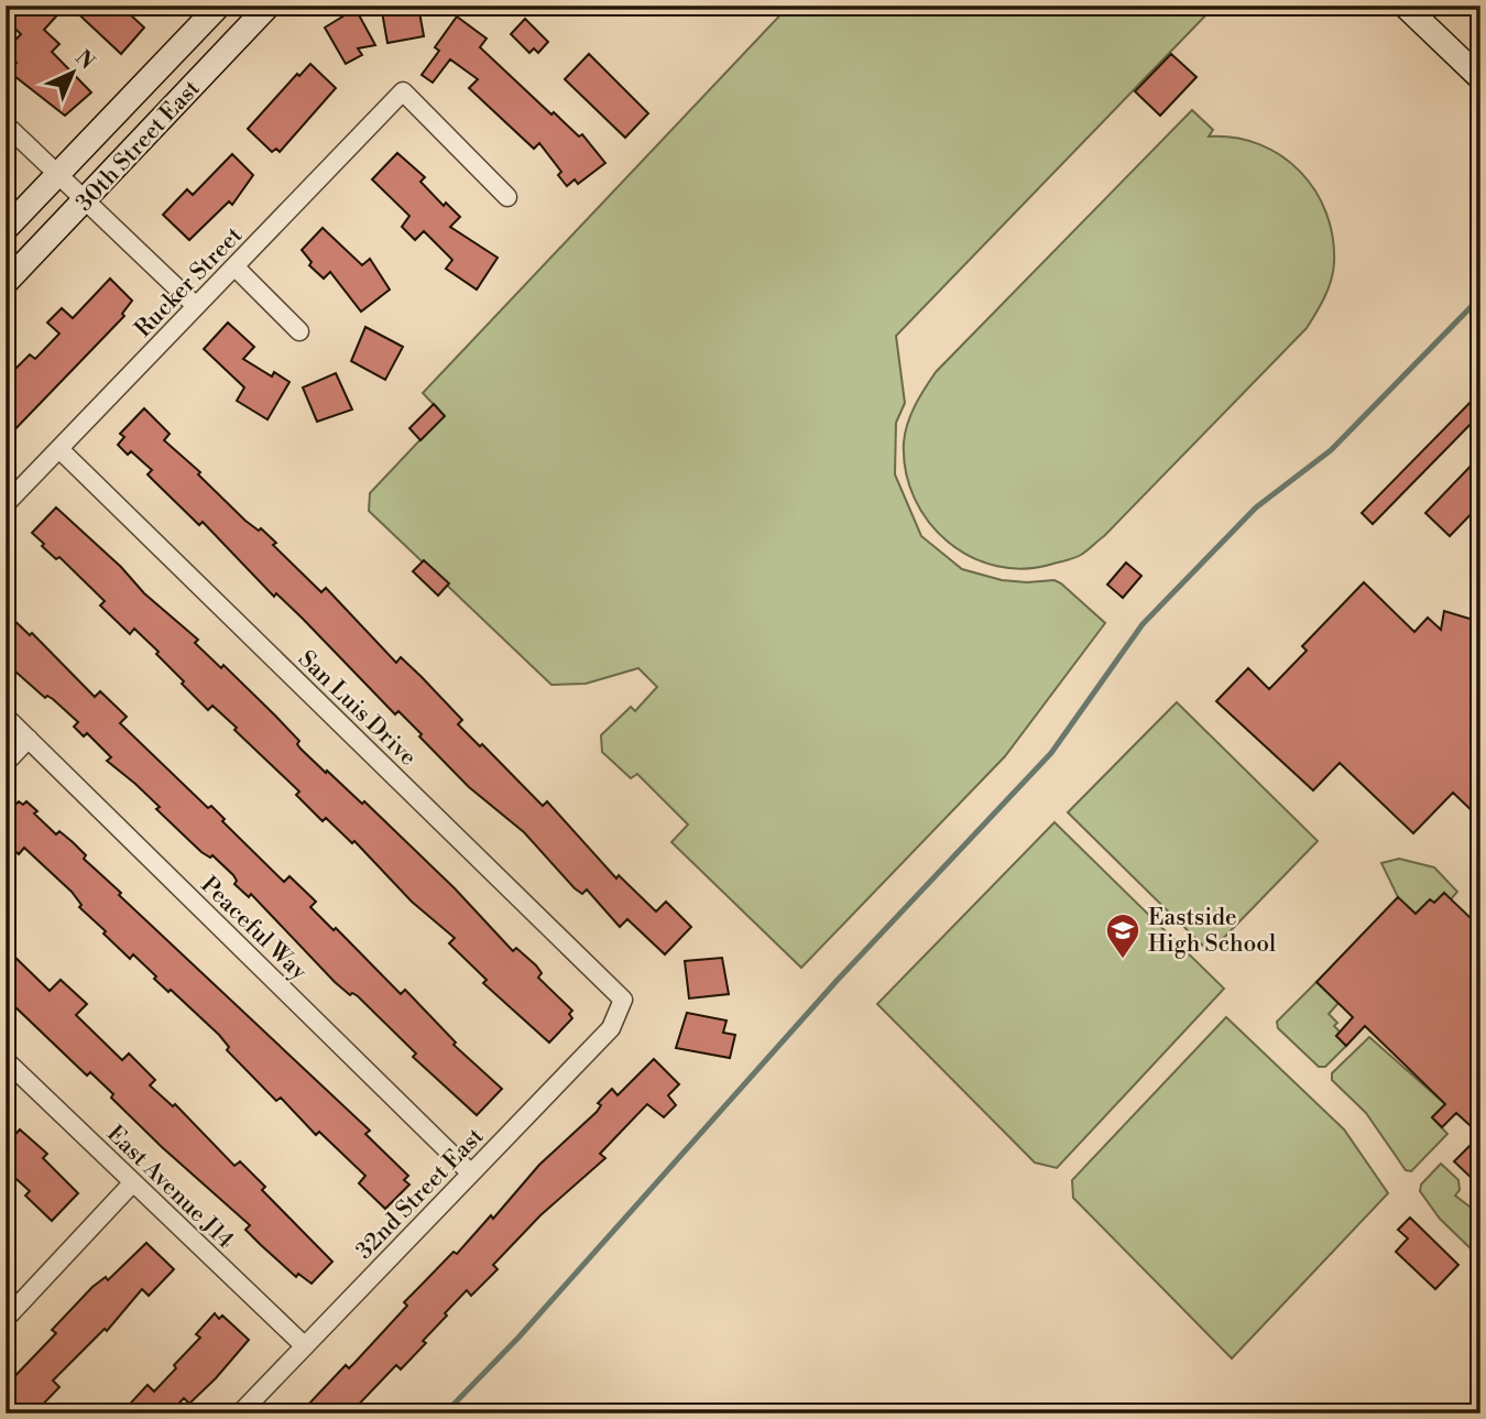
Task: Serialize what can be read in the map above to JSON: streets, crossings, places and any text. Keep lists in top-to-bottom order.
{
  "streets": {
    "main road": ["30th Street East"],
    "street": [
      "Rucker Street",
      "San Luis Drive",
      "Peaceful Way",
      "East Avenue J14",
      "32nd Street East"
    ]
  },
  "crossings": [
    ["Rucker Street", "San Luis Drive"],
    ["San Luis Drive", "32nd Street East"],
    ["Peaceful Way", "32nd Street East"],
    ["East Avenue J14", "32nd Street East"]
  ],
  "places": {
    "school or university": ["Eastside High School"]
  },
  "north": "top right"
}
